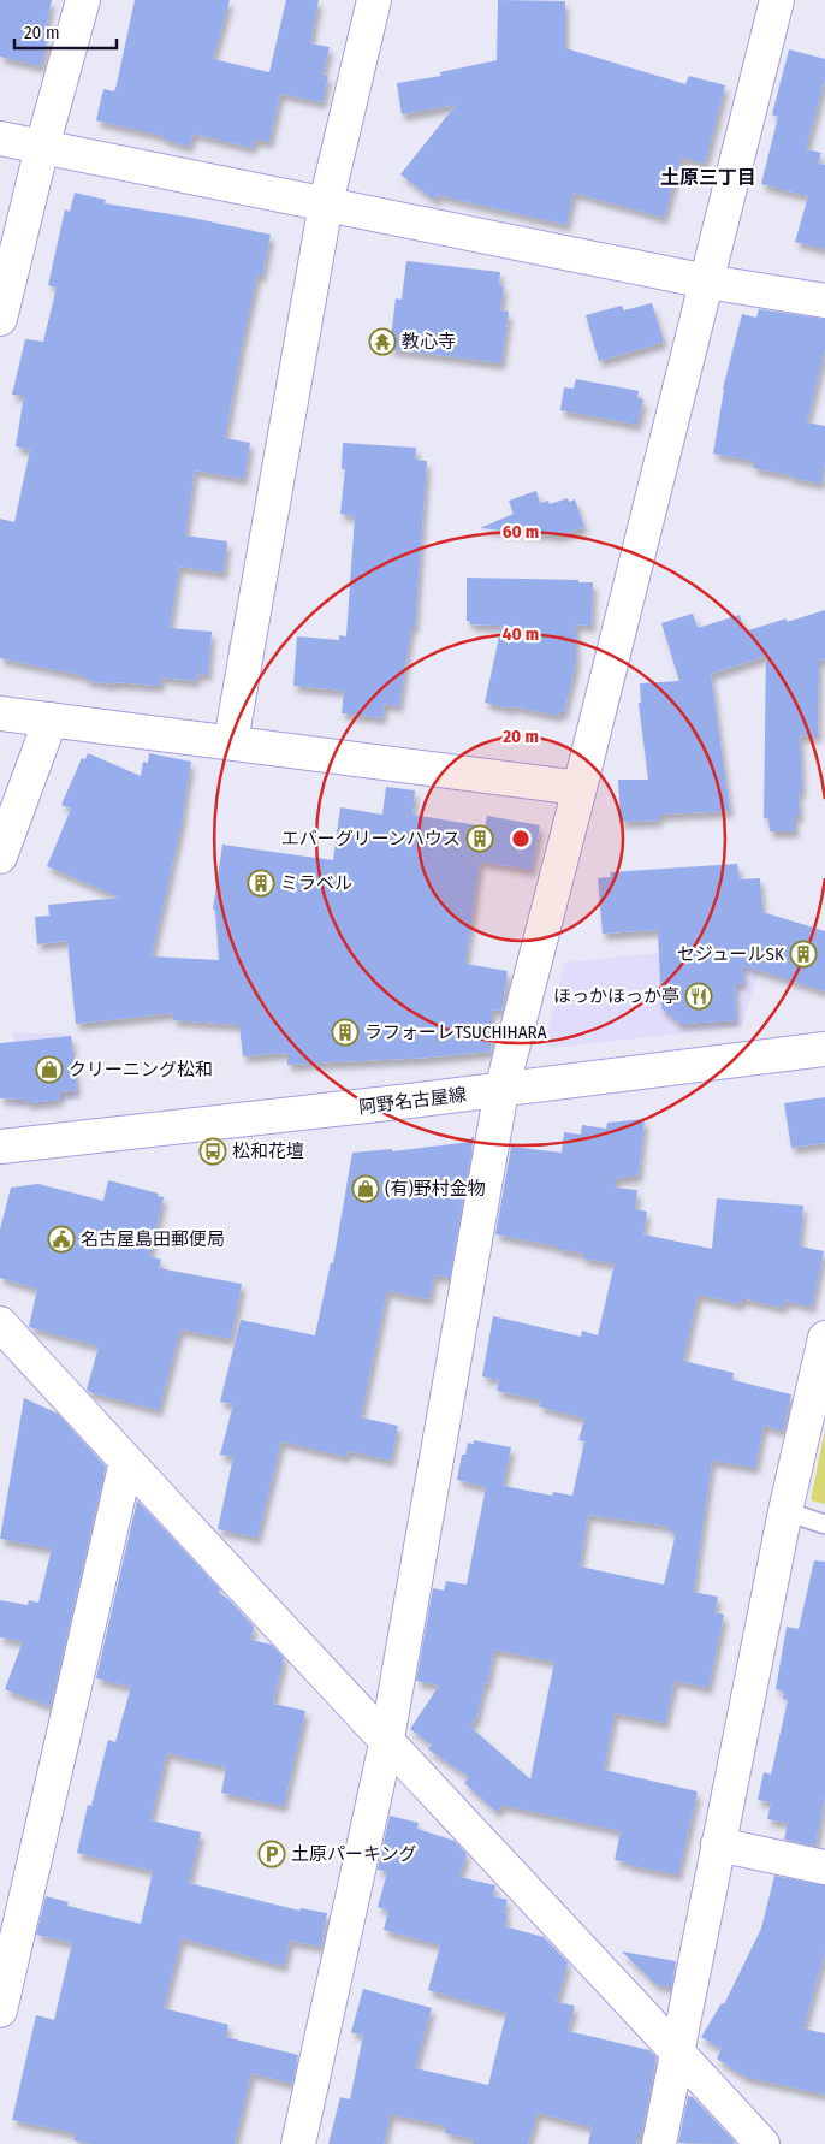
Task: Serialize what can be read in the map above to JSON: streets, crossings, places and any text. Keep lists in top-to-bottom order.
{
  "streets": {
    "street": ["阿野名古屋線"]
  },
  "districts": ["土原三丁目"],
  "places": {
    "temple": ["教心寺"],
    "building": [
      "エバーグリーンハウス",
      "ミラベル",
      "セジュールSK",
      "ラフォーレTSUCHIHARA"
    ],
    "restaurant": ["ほっかほっか亭"],
    "shop": ["クリーニング松和", "(有)野村金物"],
    "bus stop": ["松和花壇"],
    "public building": ["名古屋島田郵便局"],
    "parking": ["土原パーキング"]
  },
  "scale_bar": "20 m",
  "rings": ["60 m", "40 m", "20 m"]
}
